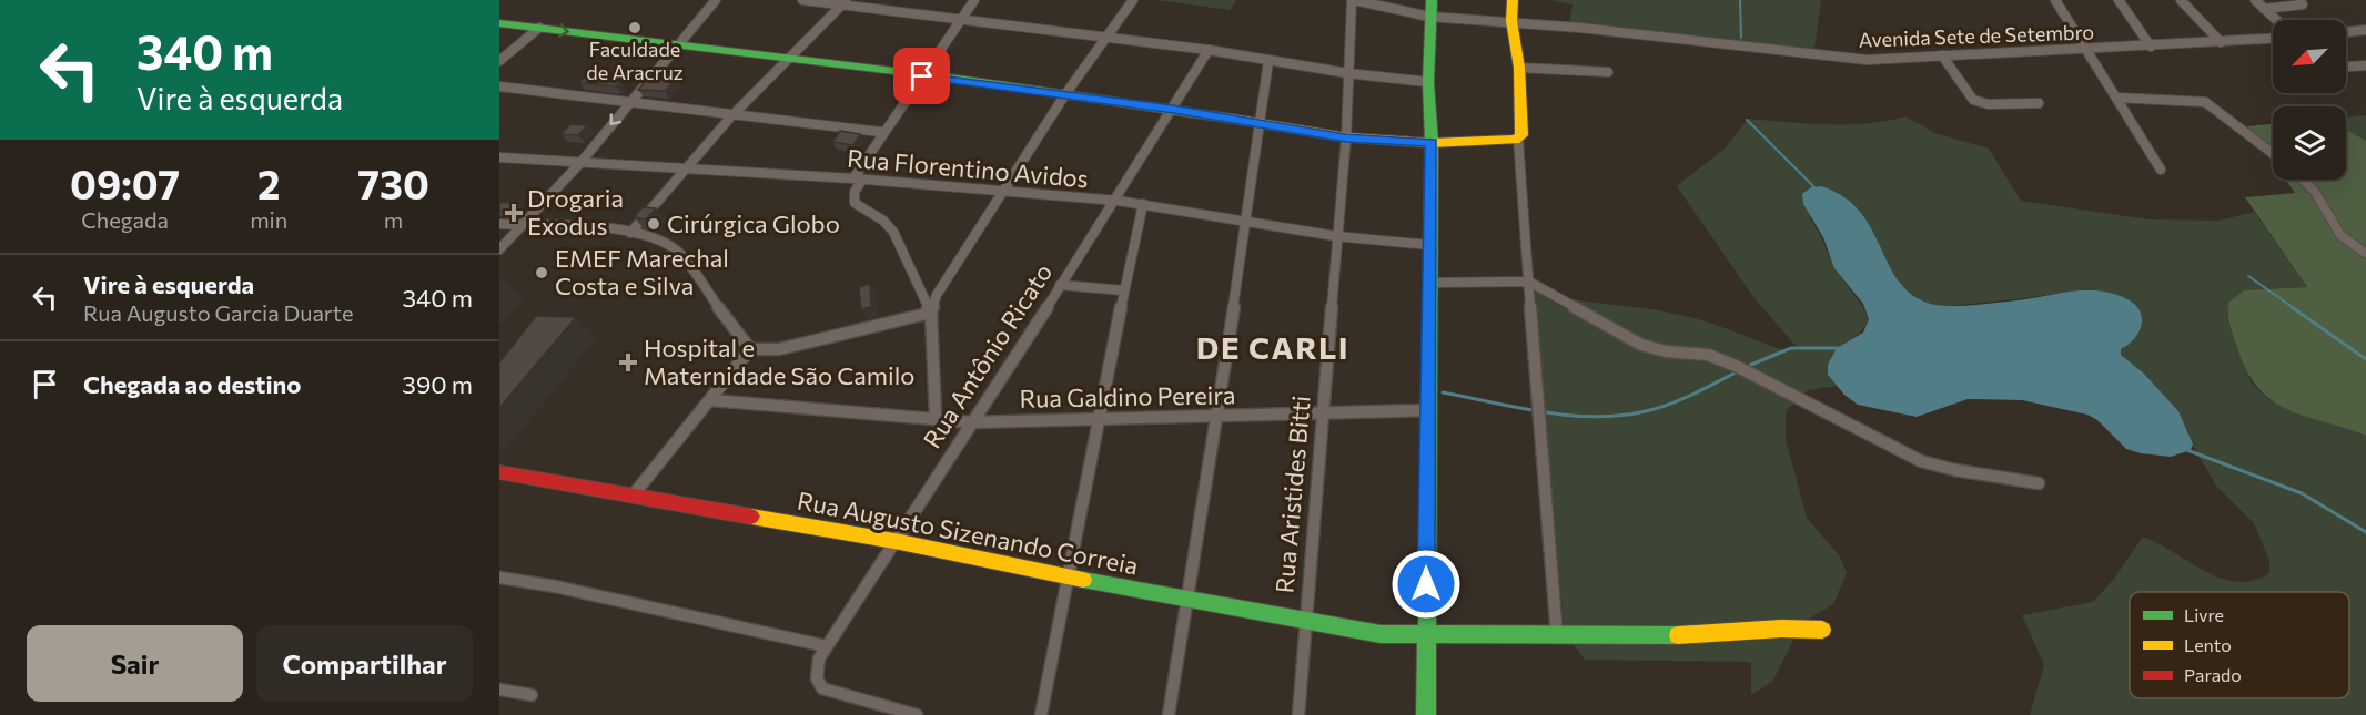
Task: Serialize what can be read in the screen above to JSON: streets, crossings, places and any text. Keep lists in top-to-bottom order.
{
  "streets": {
    "street": [
      "Avenida Sete de Setembro",
      "Rua Florentino Avidos",
      "Rua Antônio Ricato",
      "Rua Galdino Pereira",
      "Rua Aristides Bitti",
      "Rua Augusto Sizenando Correia"
    ]
  },
  "crossings": [
    ["Avenida Sete de Setembro", "Rua Aristides Bitti"],
    ["Rua Florentino Avidos", "Rua Antônio Ricato"],
    ["Rua Florentino Avidos", "Rua Aristides Bitti"],
    ["Rua Antônio Ricato", "Rua Galdino Pereira"],
    ["Rua Antônio Ricato", "Rua Augusto Sizenando Correia"],
    ["Rua Galdino Pereira", "Rua Aristides Bitti"],
    ["Rua Aristides Bitti", "Rua Augusto Sizenando Correia"]
  ],
  "districts": ["DE CARLI"],
  "places": {
    "other": ["Faculdade de Aracruz", "Cirúrgica Globo", "EMEF Marechal Costa e Silva"],
    "health": ["Drogaria Exodus", "Hospital e Maternidade São Camilo"]
  },
  "legend": ["Livre", "Lento", "Parado"],
  "north": "bottom left",
  "page": {
    "turn": ["340 m", "Vire à esquerda"],
    "eta": [
      "09:07",
      "Chegada",
      "2",
      "min",
      "730",
      "m"
    ],
    "list": [
      {
        "name": "Vire à esquerda",
        "note": "Rua Augusto Garcia Duarte",
        "value": "340 m"
      },
      {
        "name": "Chegada ao destino",
        "value": "390 m"
      }
    ],
    "buttons": ["Sair", "Compartilhar"]
  }
}
